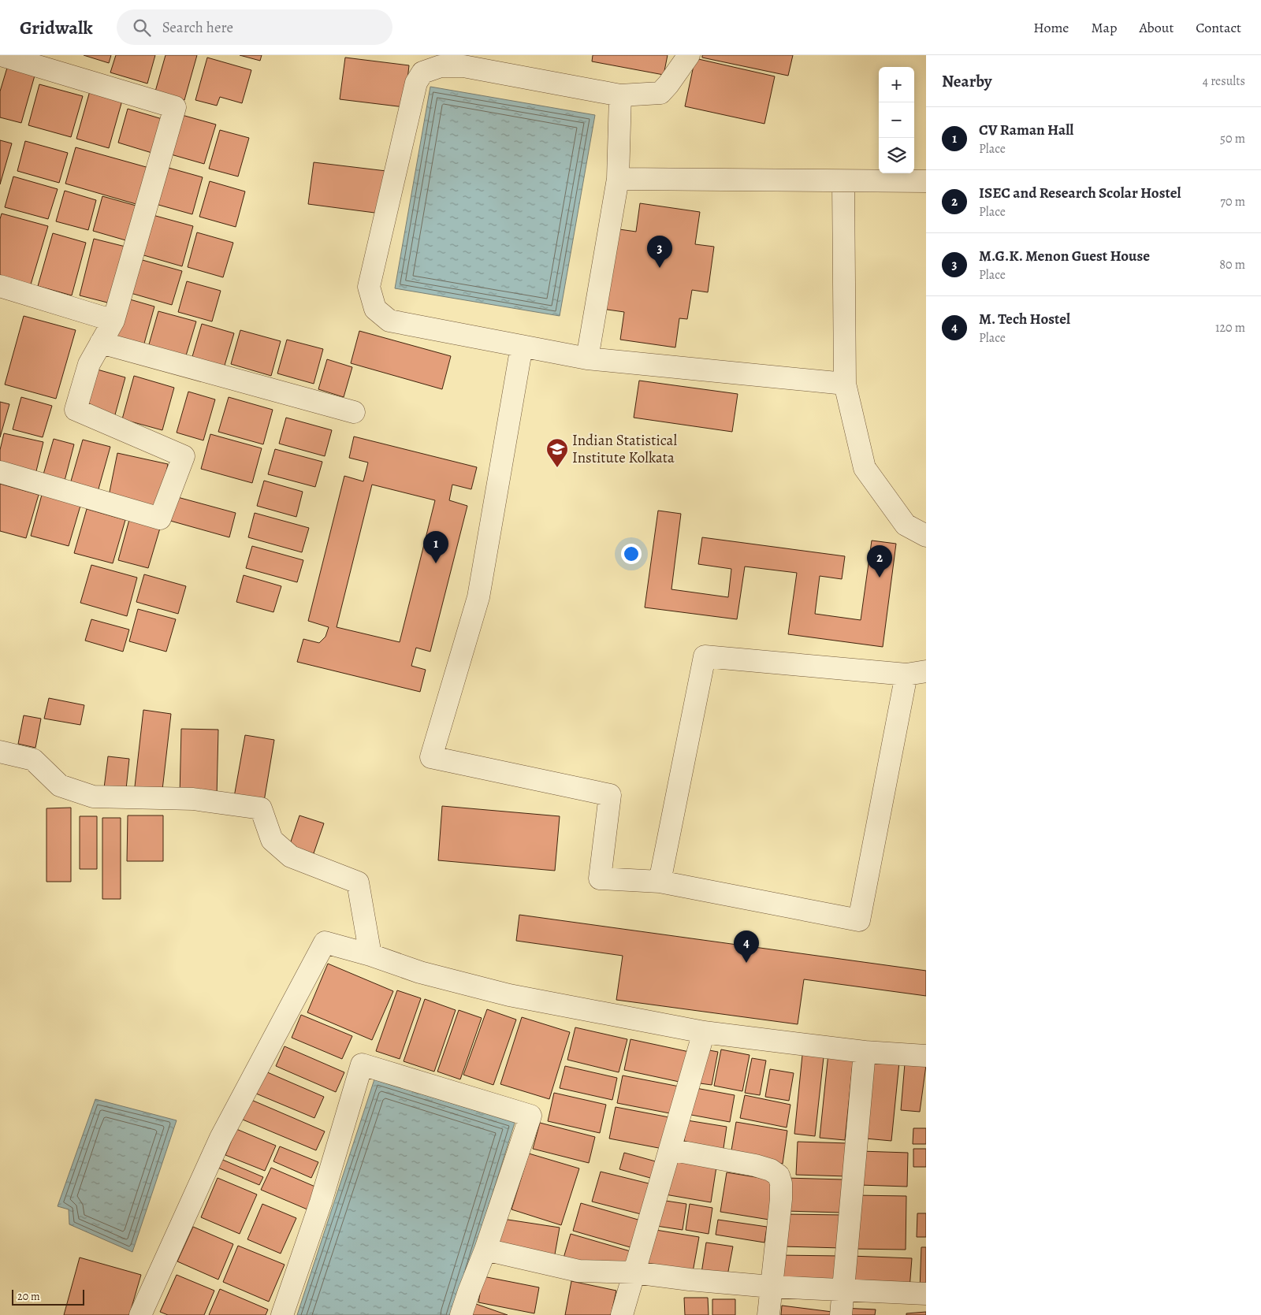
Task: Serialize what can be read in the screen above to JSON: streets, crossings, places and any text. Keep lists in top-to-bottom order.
{
  "places": {
    "school or university": ["Indian Statistical Institute Kolkata"]
  },
  "scale_bar": "20 m",
  "page": {
    "header": "Gridwalk",
    "search": "Search here",
    "nav": [
      "Home",
      "Map",
      "About",
      "Contact"
    ],
    "heading": ["Nearby", "4 results"],
    "map_buttons": ["+", "−"],
    "list": [
      {
        "mark": "1",
        "name": "CV Raman Hall",
        "note": "Place",
        "value": "50 m"
      },
      {
        "mark": "2",
        "name": "ISEC and Research Scolar Hostel",
        "note": "Place",
        "value": "70 m"
      },
      {
        "mark": "3",
        "name": "M.G.K. Menon Guest House",
        "note": "Place",
        "value": "80 m"
      },
      {
        "mark": "4",
        "name": "M. Tech Hostel",
        "note": "Place",
        "value": "120 m"
      }
    ],
    "pins": [
      "3",
      "1",
      "2",
      "4"
    ],
    "scale": "20 m"
  }
}
